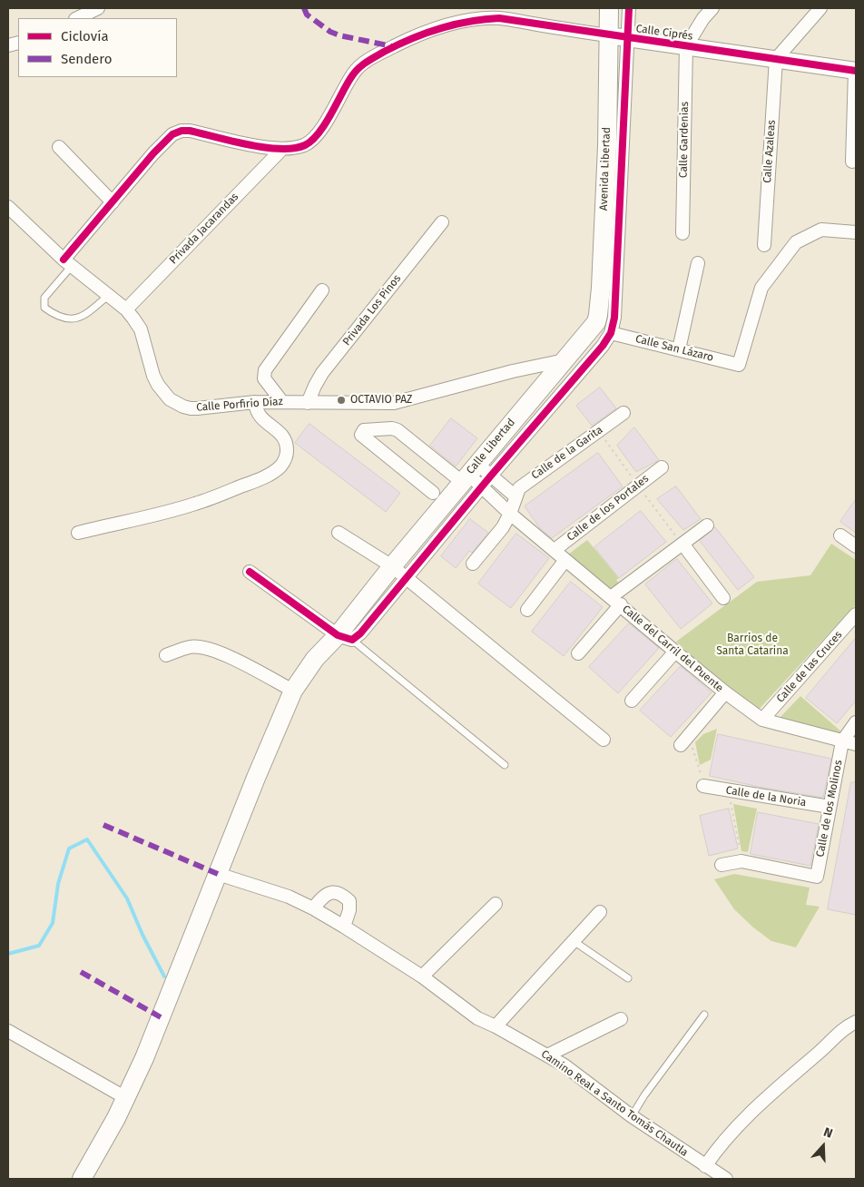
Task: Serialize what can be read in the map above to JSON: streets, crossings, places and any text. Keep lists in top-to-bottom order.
{
  "streets": {
    "main road": ["Avenida Libertad", "Calle Libertad"],
    "street": [
      "Calle Ciprés",
      "Calle Gardenias",
      "Calle Azaleas",
      "Privada Jacarandas",
      "Privada Los Pinos",
      "Calle San Lázaro",
      "Calle Porfirio Díaz",
      "Calle de la Garita",
      "Calle de los Portales",
      "Calle del Carril del Puente",
      "Calle de las Cruces",
      "Calle de la Noria",
      "Calle de los Molinos",
      "Camino Real a Santo Tomás Chautla"
    ]
  },
  "crossings": [
    ["Calle Ciprés", "Calle Gardenias"],
    ["Calle Ciprés", "Calle Azaleas"],
    ["Calle Ciprés", "Avenida Libertad"],
    ["Calle Ciprés", "Privada Jacarandas"],
    ["Calle Ciprés", "Calle Porfirio Díaz"],
    ["Avenida Libertad", "Calle Libertad"],
    ["Privada Jacarandas", "Calle Porfirio Díaz"],
    ["Privada Los Pinos", "Calle Porfirio Díaz"],
    ["Calle Porfirio Díaz", "Calle Libertad"],
    ["Calle Libertad", "Calle del Carril del Puente"],
    ["Calle Libertad", "Camino Real a Santo Tomás Chautla"],
    ["Calle de los Portales", "Calle del Carril del Puente"],
    ["Calle del Carril del Puente", "Calle de las Cruces"],
    ["Calle del Carril del Puente", "Calle de los Molinos"],
    ["Calle de la Noria", "Calle de los Molinos"]
  ],
  "parks": ["Barrios de Santa Catarina"],
  "places": ["OCTAVIO PAZ"],
  "legend": ["Ciclovía", "Sendero"],
  "north": "top"
}
